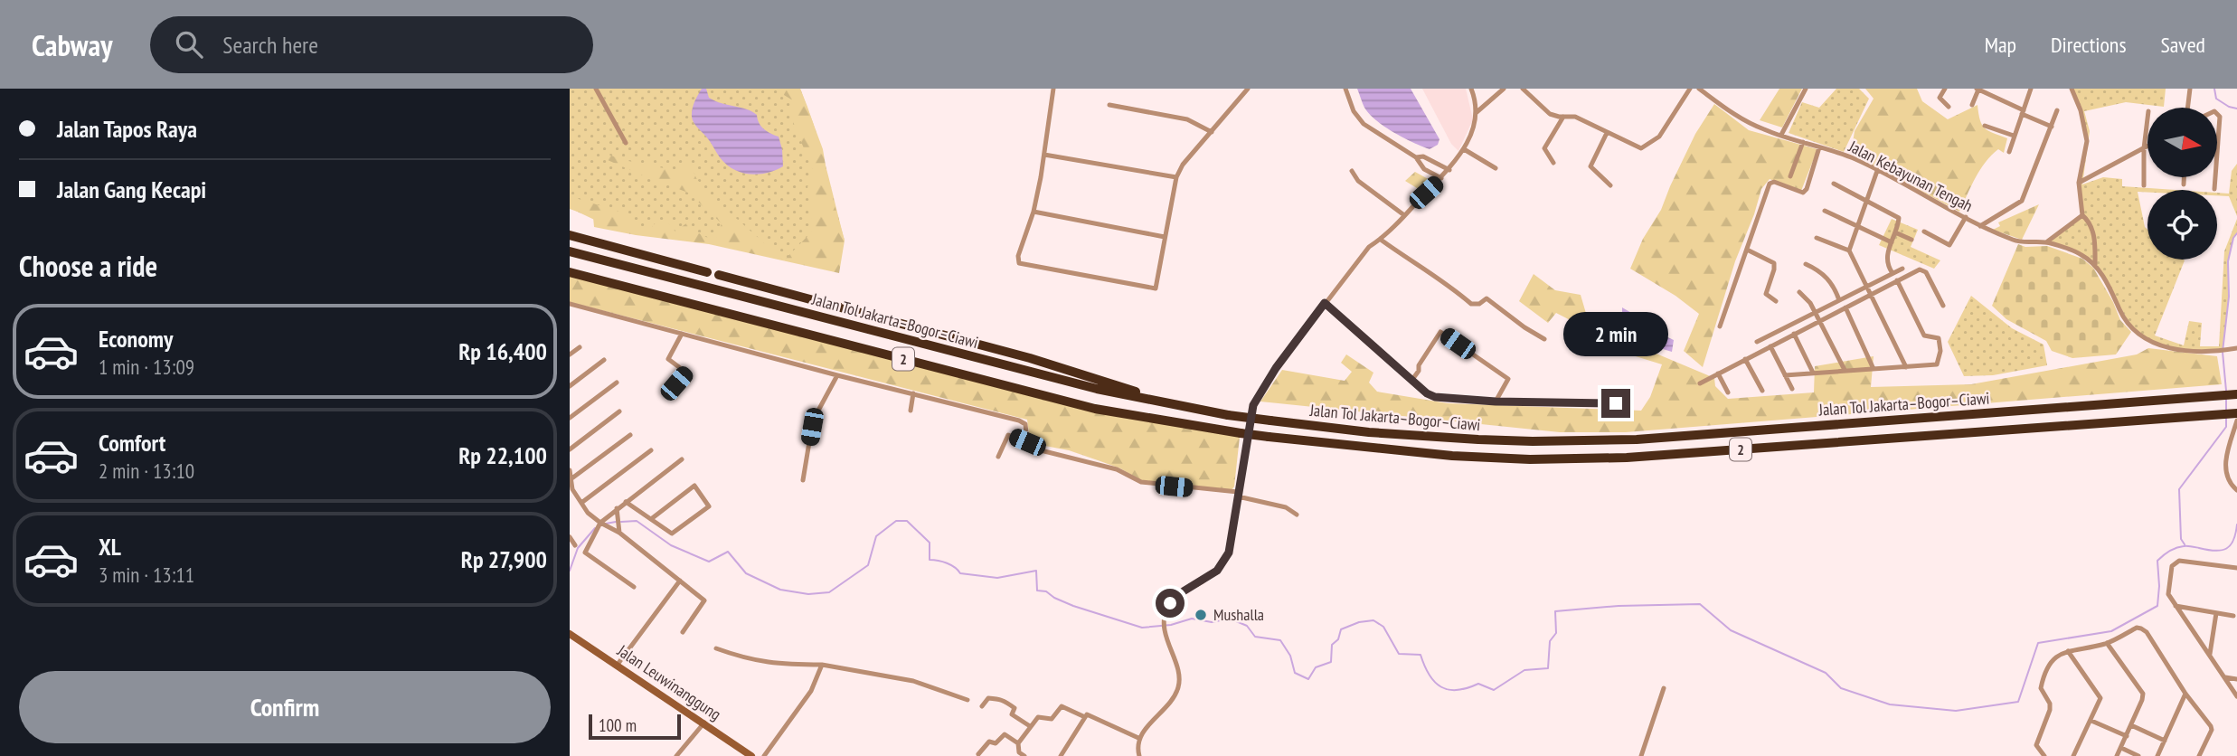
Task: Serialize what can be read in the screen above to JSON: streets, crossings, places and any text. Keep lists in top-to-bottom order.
{
  "streets": {
    "highway": ["Jalan Tol Jakarta–Bogor–Ciawi", "2"],
    "main road": ["Jalan Leuwinanggung"],
    "street": ["Jalan Kebayunan Tengah"]
  },
  "places": ["Mushalla"],
  "scale_bar": "100 m",
  "north": "right",
  "page": {
    "header": "Cabway",
    "search": "Search here",
    "nav": ["Map", "Directions", "Saved"],
    "banner": ["Jalan Tapos Raya", "Jalan Gang Kecapi"],
    "heading": "Choose a ride",
    "list": [
      {
        "name": "Economy",
        "note": "1 min · 13:09",
        "value": "Rp 16,400"
      },
      {
        "name": "Comfort",
        "note": "2 min · 13:10",
        "value": "Rp 22,100"
      },
      {
        "name": "XL",
        "note": "3 min · 13:11",
        "value": "Rp 27,900"
      }
    ],
    "bubble": "2 min",
    "buttons": "Confirm",
    "scale": "100 m"
  }
}
